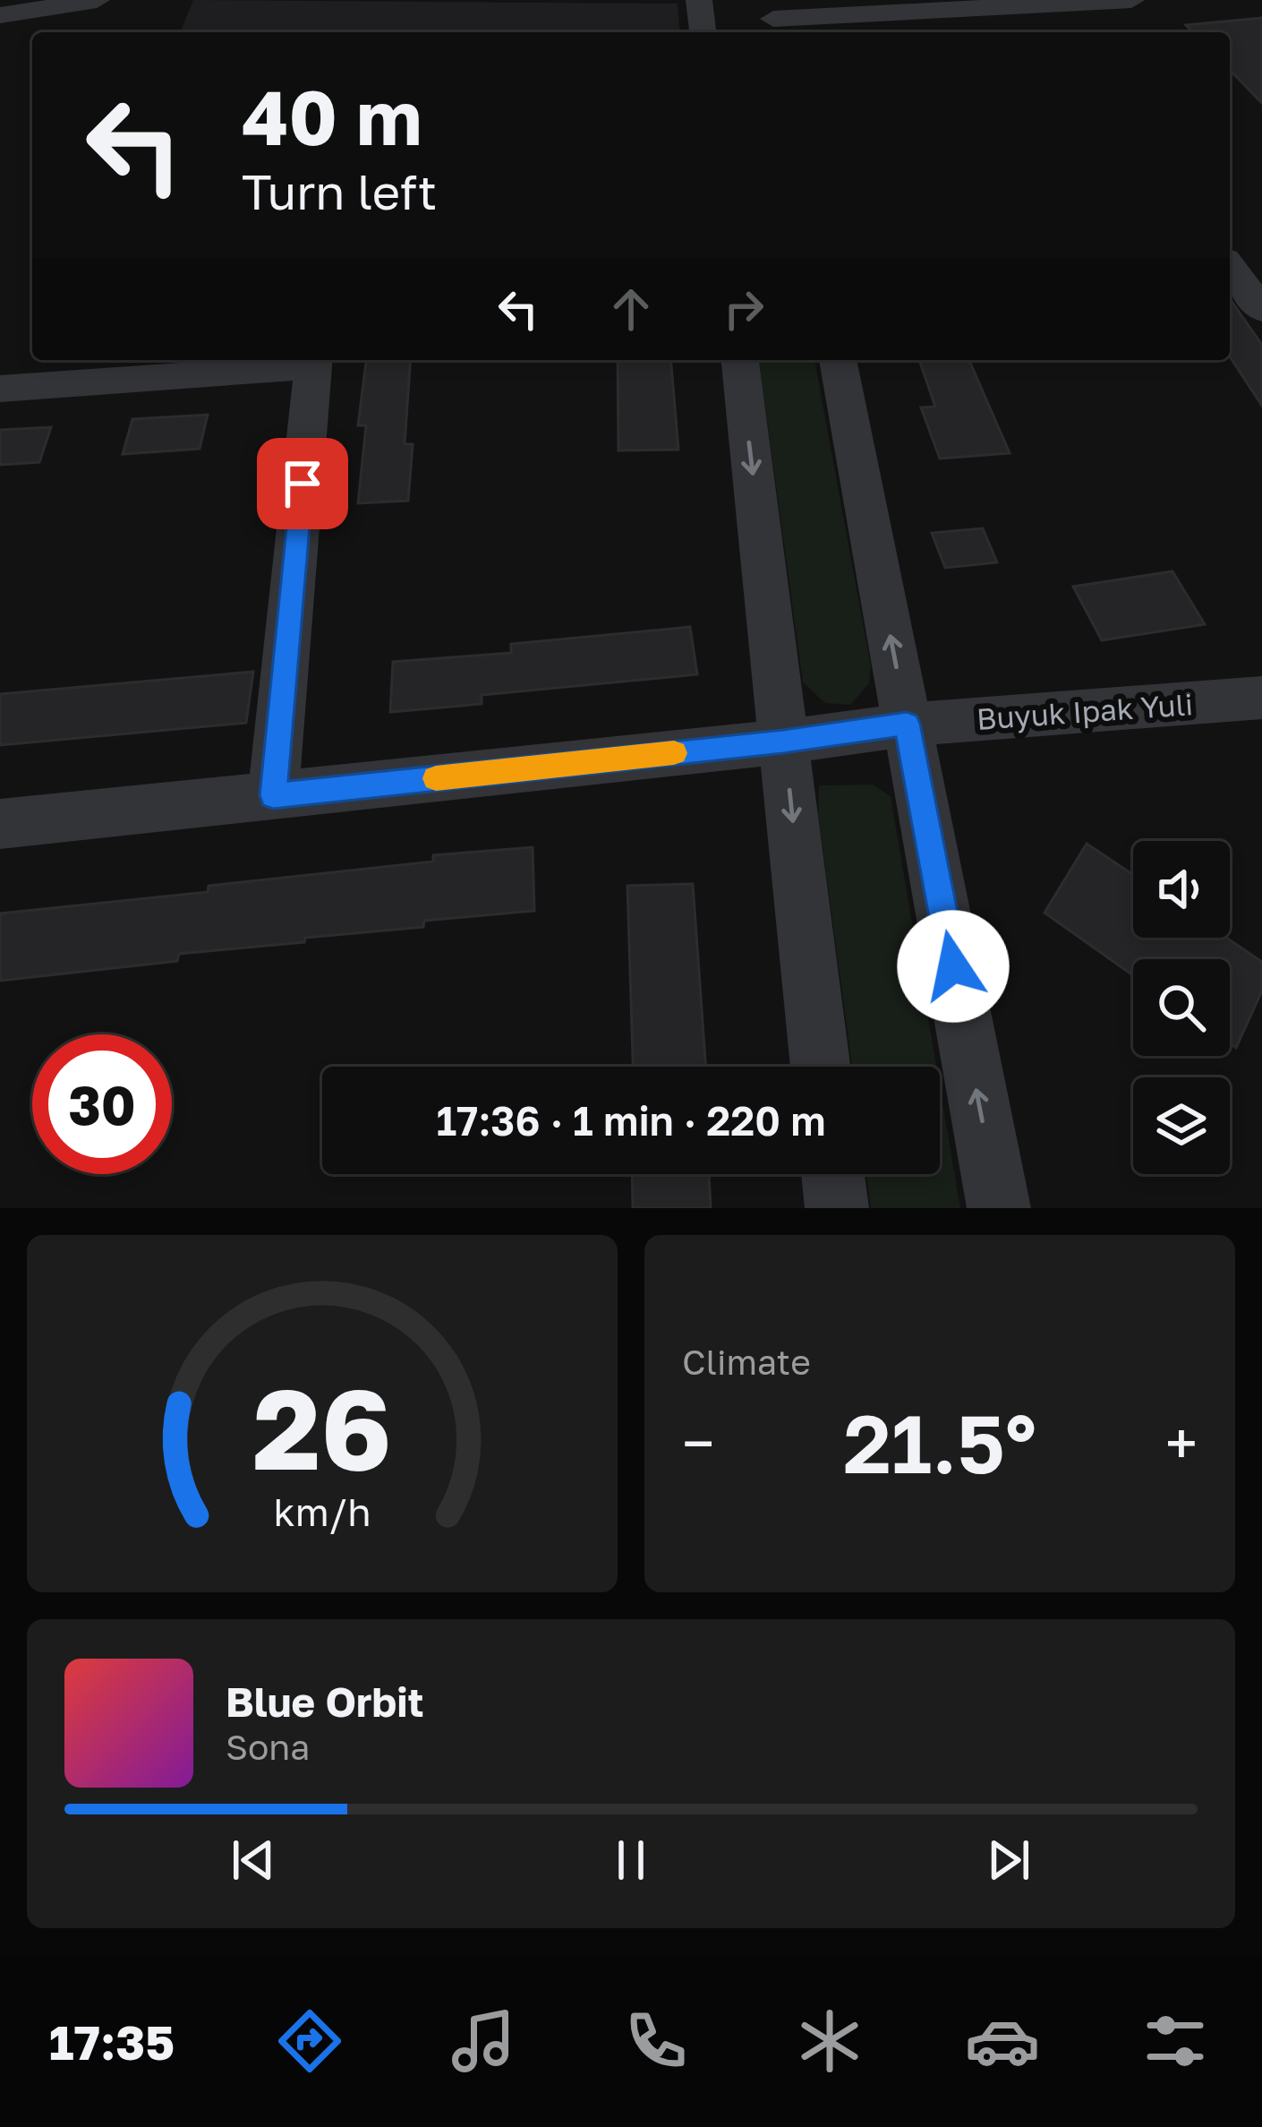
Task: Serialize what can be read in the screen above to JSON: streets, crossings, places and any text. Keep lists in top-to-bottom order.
{
  "streets": {
    "street": ["Buyuk Ipak Yuli"]
  },
  "page": {
    "turn": ["40 m", "Turn left"],
    "limit": "30",
    "trip": "17:36 · 1 min · 220 m",
    "tile": "Climate",
    "heat": ["−", "21.5°", "+"],
    "song": ["Blue Orbit", "Sona"],
    "tabs": "17:35",
    "gauge": ["26", "km/h"]
  }
}
